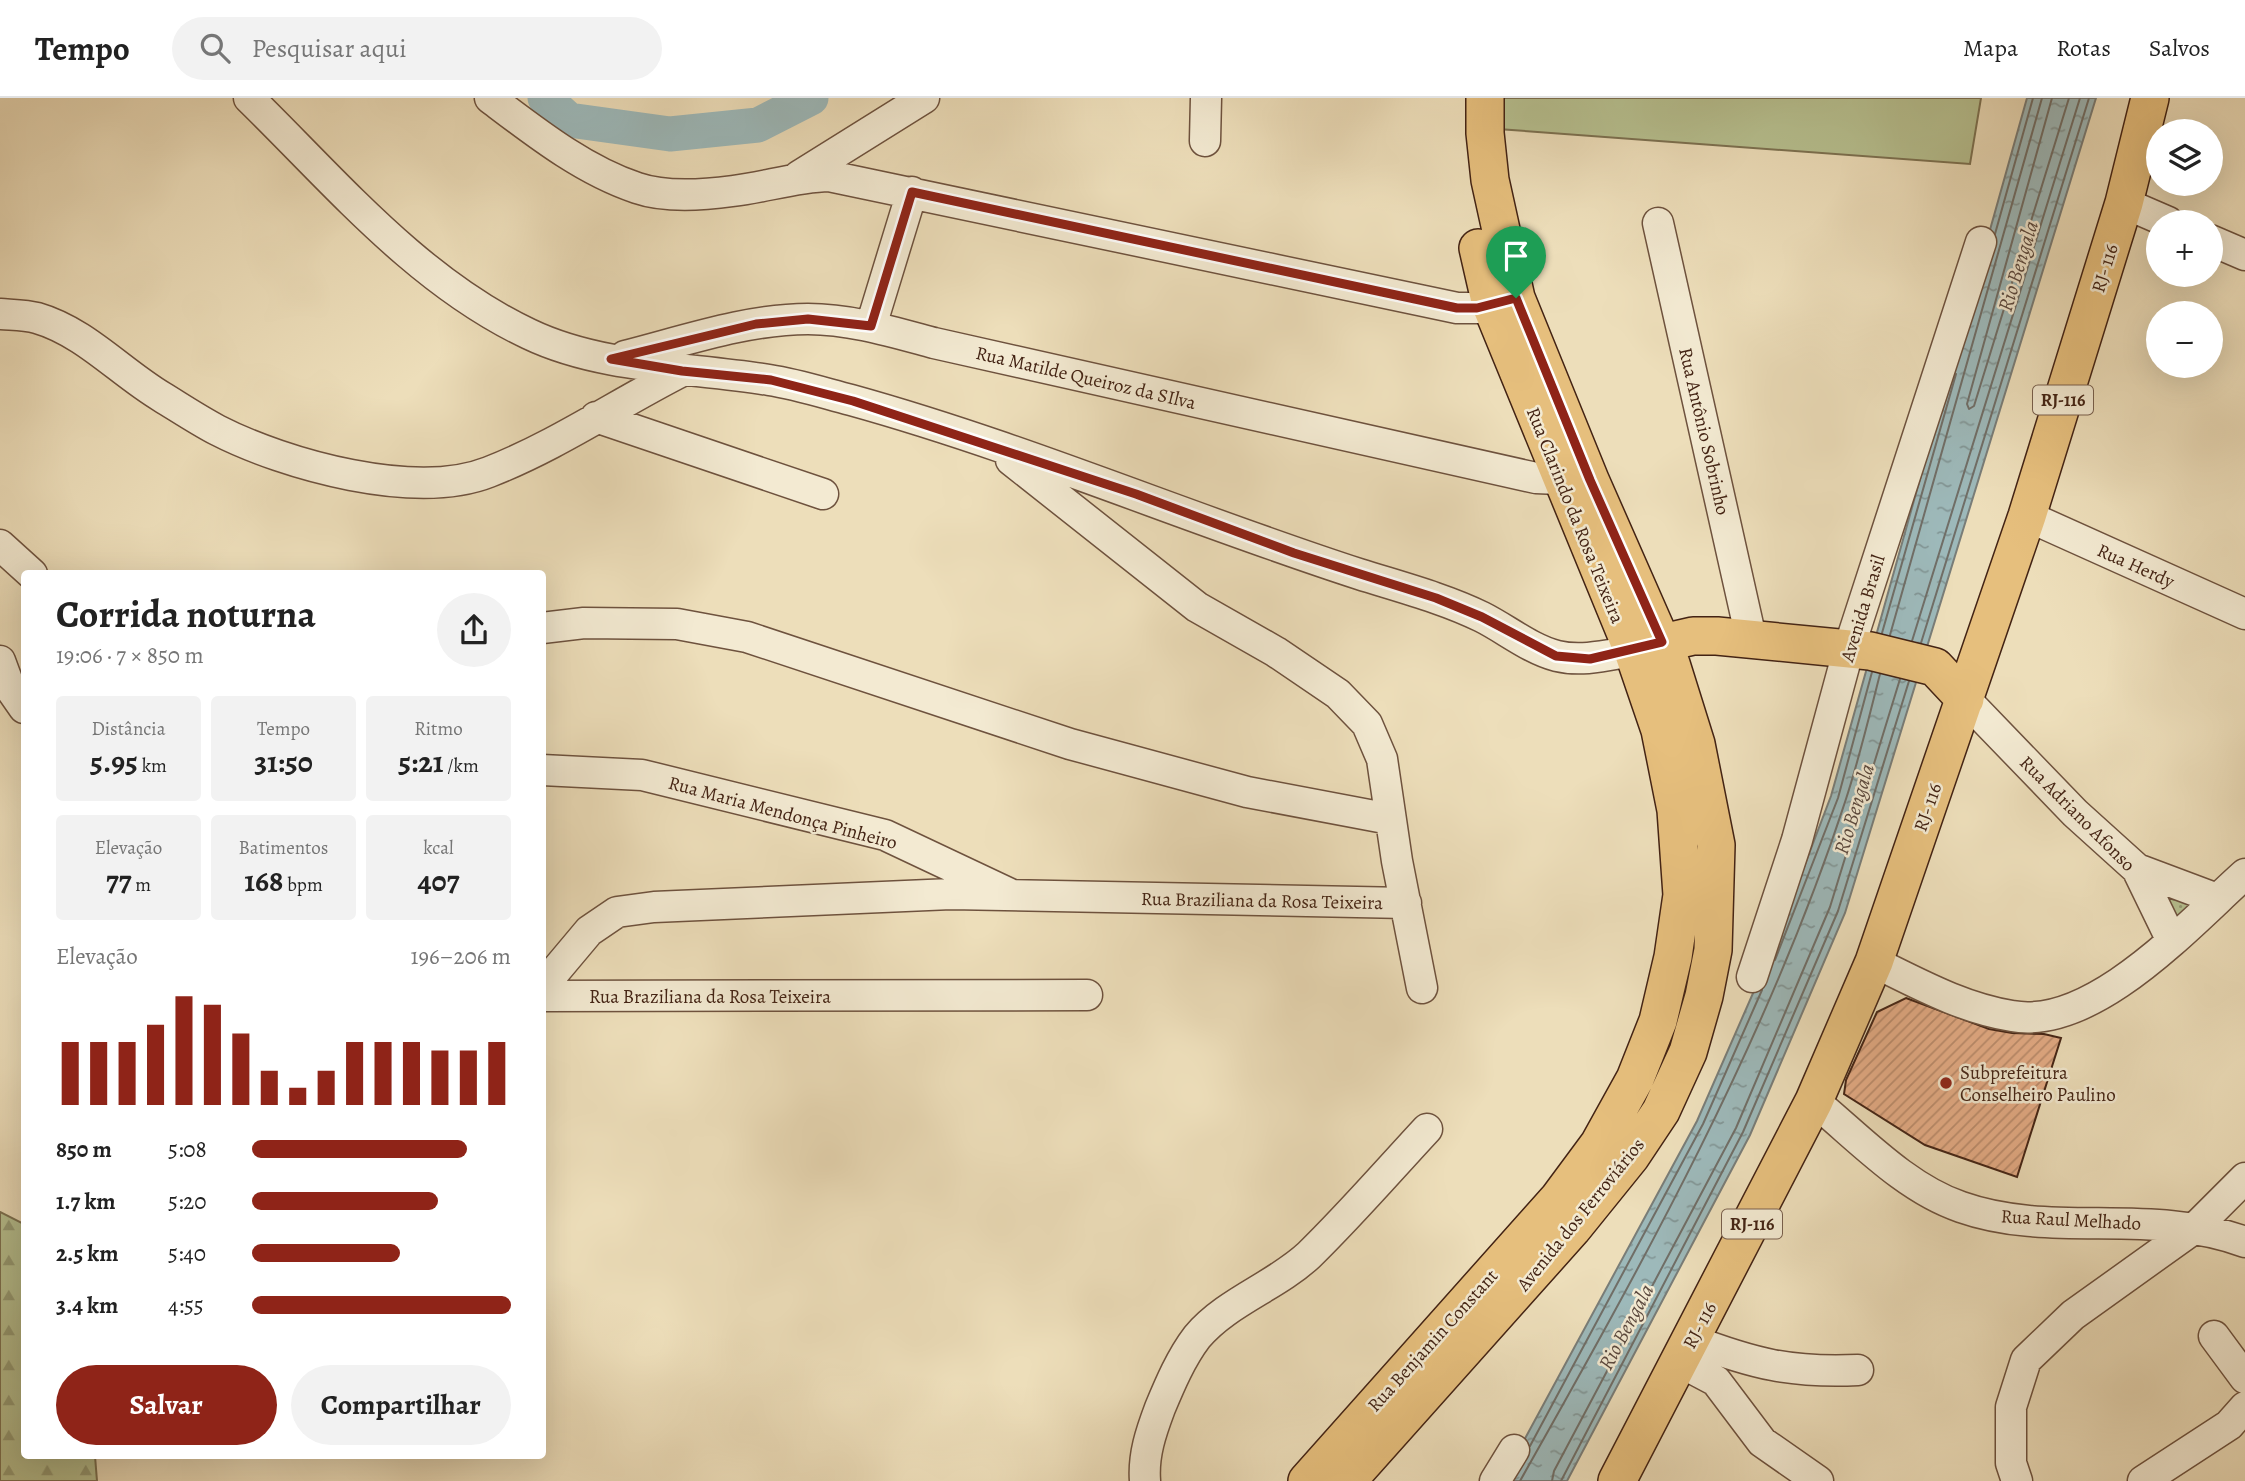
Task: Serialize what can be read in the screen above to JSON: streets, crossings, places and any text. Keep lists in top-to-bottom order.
{
  "streets": {
    "main road": [
      "RJ- 116",
      "RJ-116",
      "Rua Clarindo da Rosa Teixeira",
      "Avenida dos Ferroviários",
      "Rua Benjamin Constant"
    ],
    "street": [
      "Rua Matilde Queiroz da SIlva",
      "Rua Antônio Sobrinho",
      "Rua Herdy",
      "Avenida Brasil",
      "Rua Maria Mendonça Pinheiro",
      "Rua Adriano Afonso",
      "Rua Braziliana da Rosa Teixeira",
      "Rua Raul Melhado"
    ]
  },
  "crossings": [
    ["RJ- 116", "Rua Herdy"],
    ["RJ- 116", "Rua Adriano Afonso"],
    ["RJ- 116", "Rua Raul Melhado"],
    ["Rua Matilde Queiroz da SIlva", "Rua Clarindo da Rosa Teixeira"],
    ["Rua Clarindo da Rosa Teixeira", "Avenida dos Ferroviários"],
    ["Rua Clarindo da Rosa Teixeira", "Rua Benjamin Constant"],
    ["Rua Maria Mendonça Pinheiro", "Rua Braziliana da Rosa Teixeira"]
  ],
  "water": ["Rio Bengala"],
  "places": ["Subprefeitura Conselheiro Paulino"],
  "page": {
    "header": "Tempo",
    "search": "Pesquisar aqui",
    "nav": ["Mapa", "Rotas", "Salvos"],
    "map_buttons": ["+", "−"],
    "heading": ["Corrida noturna", "19:06 · 7 × 850 m"],
    "stats": [
      ["Distância", "5.95 km"],
      ["Tempo", "31:50"],
      ["Ritmo", "5:21 /km"],
      ["Elevação", "77 m"],
      ["Batimentos", "168 bpm"],
      ["kcal", "407"]
    ],
    "chart": ["Elevação", "196–206 m"],
    "list": [
      {
        "name": "850 m",
        "note": "5:08"
      },
      {
        "name": "1.7 km",
        "note": "5:20"
      },
      {
        "name": "2.5 km",
        "note": "5:40"
      },
      {
        "name": "3.4 km",
        "note": "4:55"
      }
    ],
    "buttons": ["Salvar", "Compartilhar"]
  }
}
